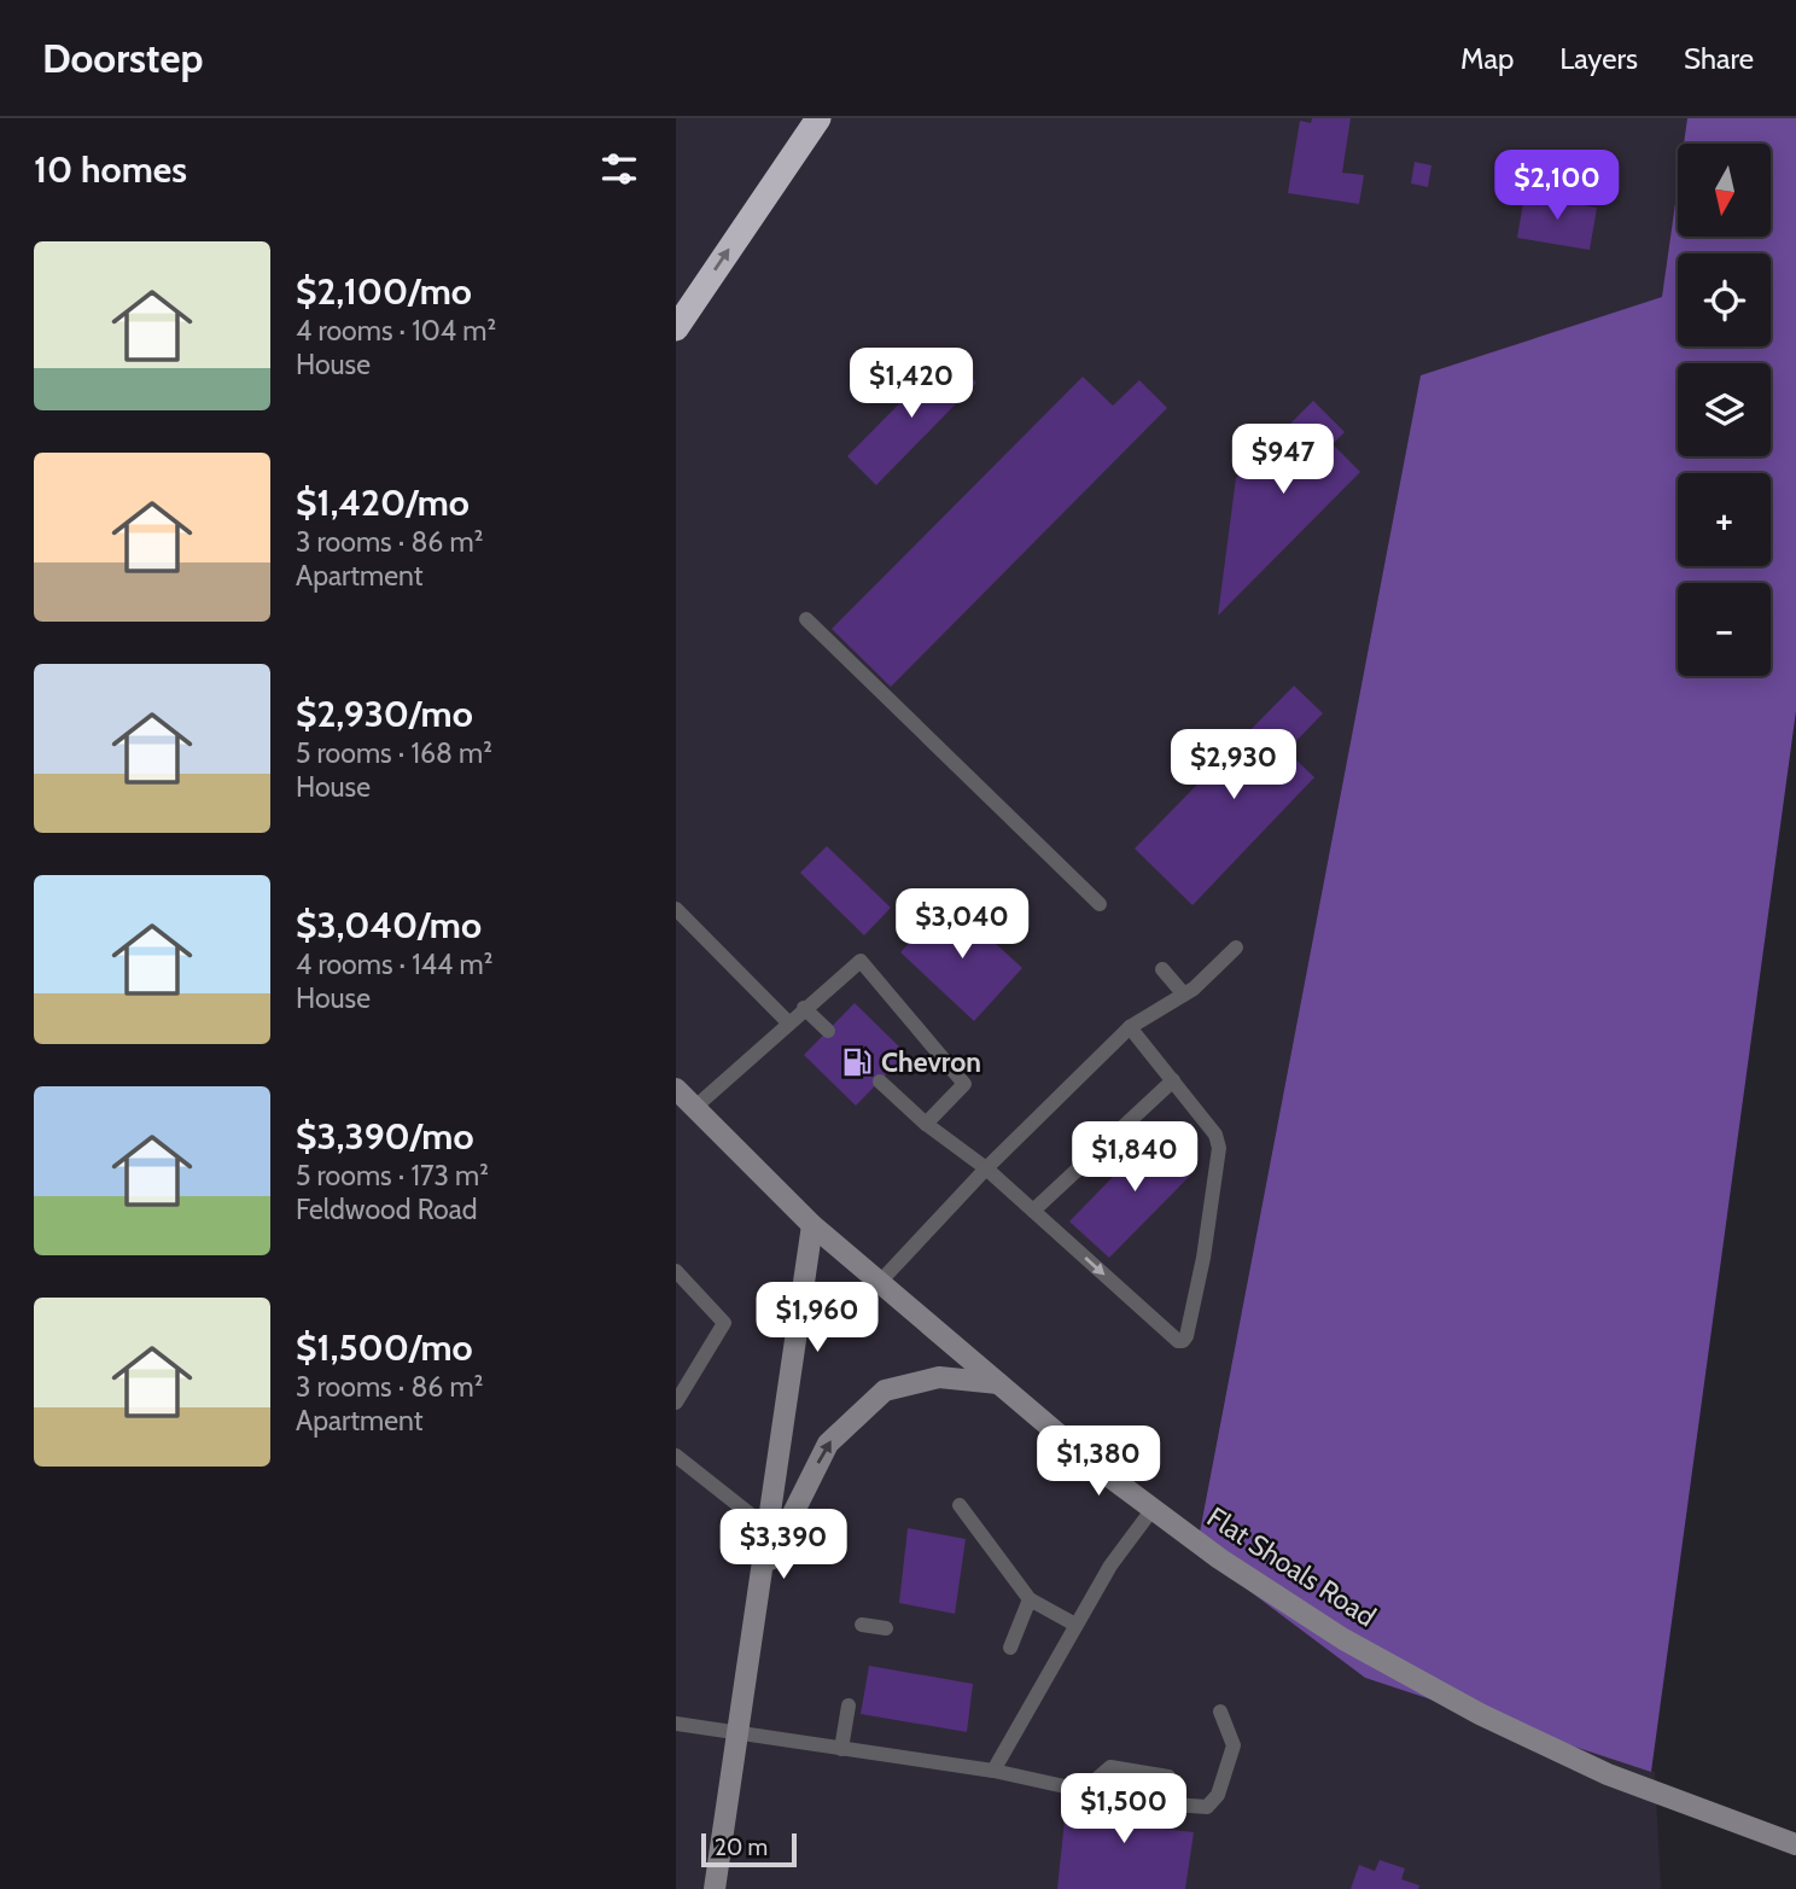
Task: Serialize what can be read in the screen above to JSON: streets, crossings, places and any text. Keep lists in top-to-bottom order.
{
  "streets": {
    "street": ["Flat Shoals Road"]
  },
  "places": {
    "fuel station": ["Chevron"]
  },
  "scale_bar": "20 m",
  "north": "bottom",
  "page": {
    "header": "Doorstep",
    "nav": ["Map", "Layers", "Share"],
    "heading": "10 homes",
    "map_buttons": ["+", "−"],
    "price": [
      "$2,100",
      "$1,420",
      "$947",
      "$2,930",
      "$3,040",
      "$1,840",
      "$1,960",
      "$1,380",
      "$3,390",
      "$1,500"
    ],
    "list": [
      {
        "name": "$2,100/mo",
        "note": "4 rooms · 104 m² · House"
      },
      {
        "name": "$1,420/mo",
        "note": "3 rooms · 86 m² · Apartment"
      },
      {
        "name": "$2,930/mo",
        "note": "5 rooms · 168 m² · House"
      },
      {
        "name": "$3,040/mo",
        "note": "4 rooms · 144 m² · House"
      },
      {
        "name": "$3,390/mo",
        "note": "5 rooms · 173 m² · Feldwood Road"
      },
      {
        "name": "$1,500/mo",
        "note": "3 rooms · 86 m² · Apartment"
      }
    ],
    "scale": "20 m"
  }
}
